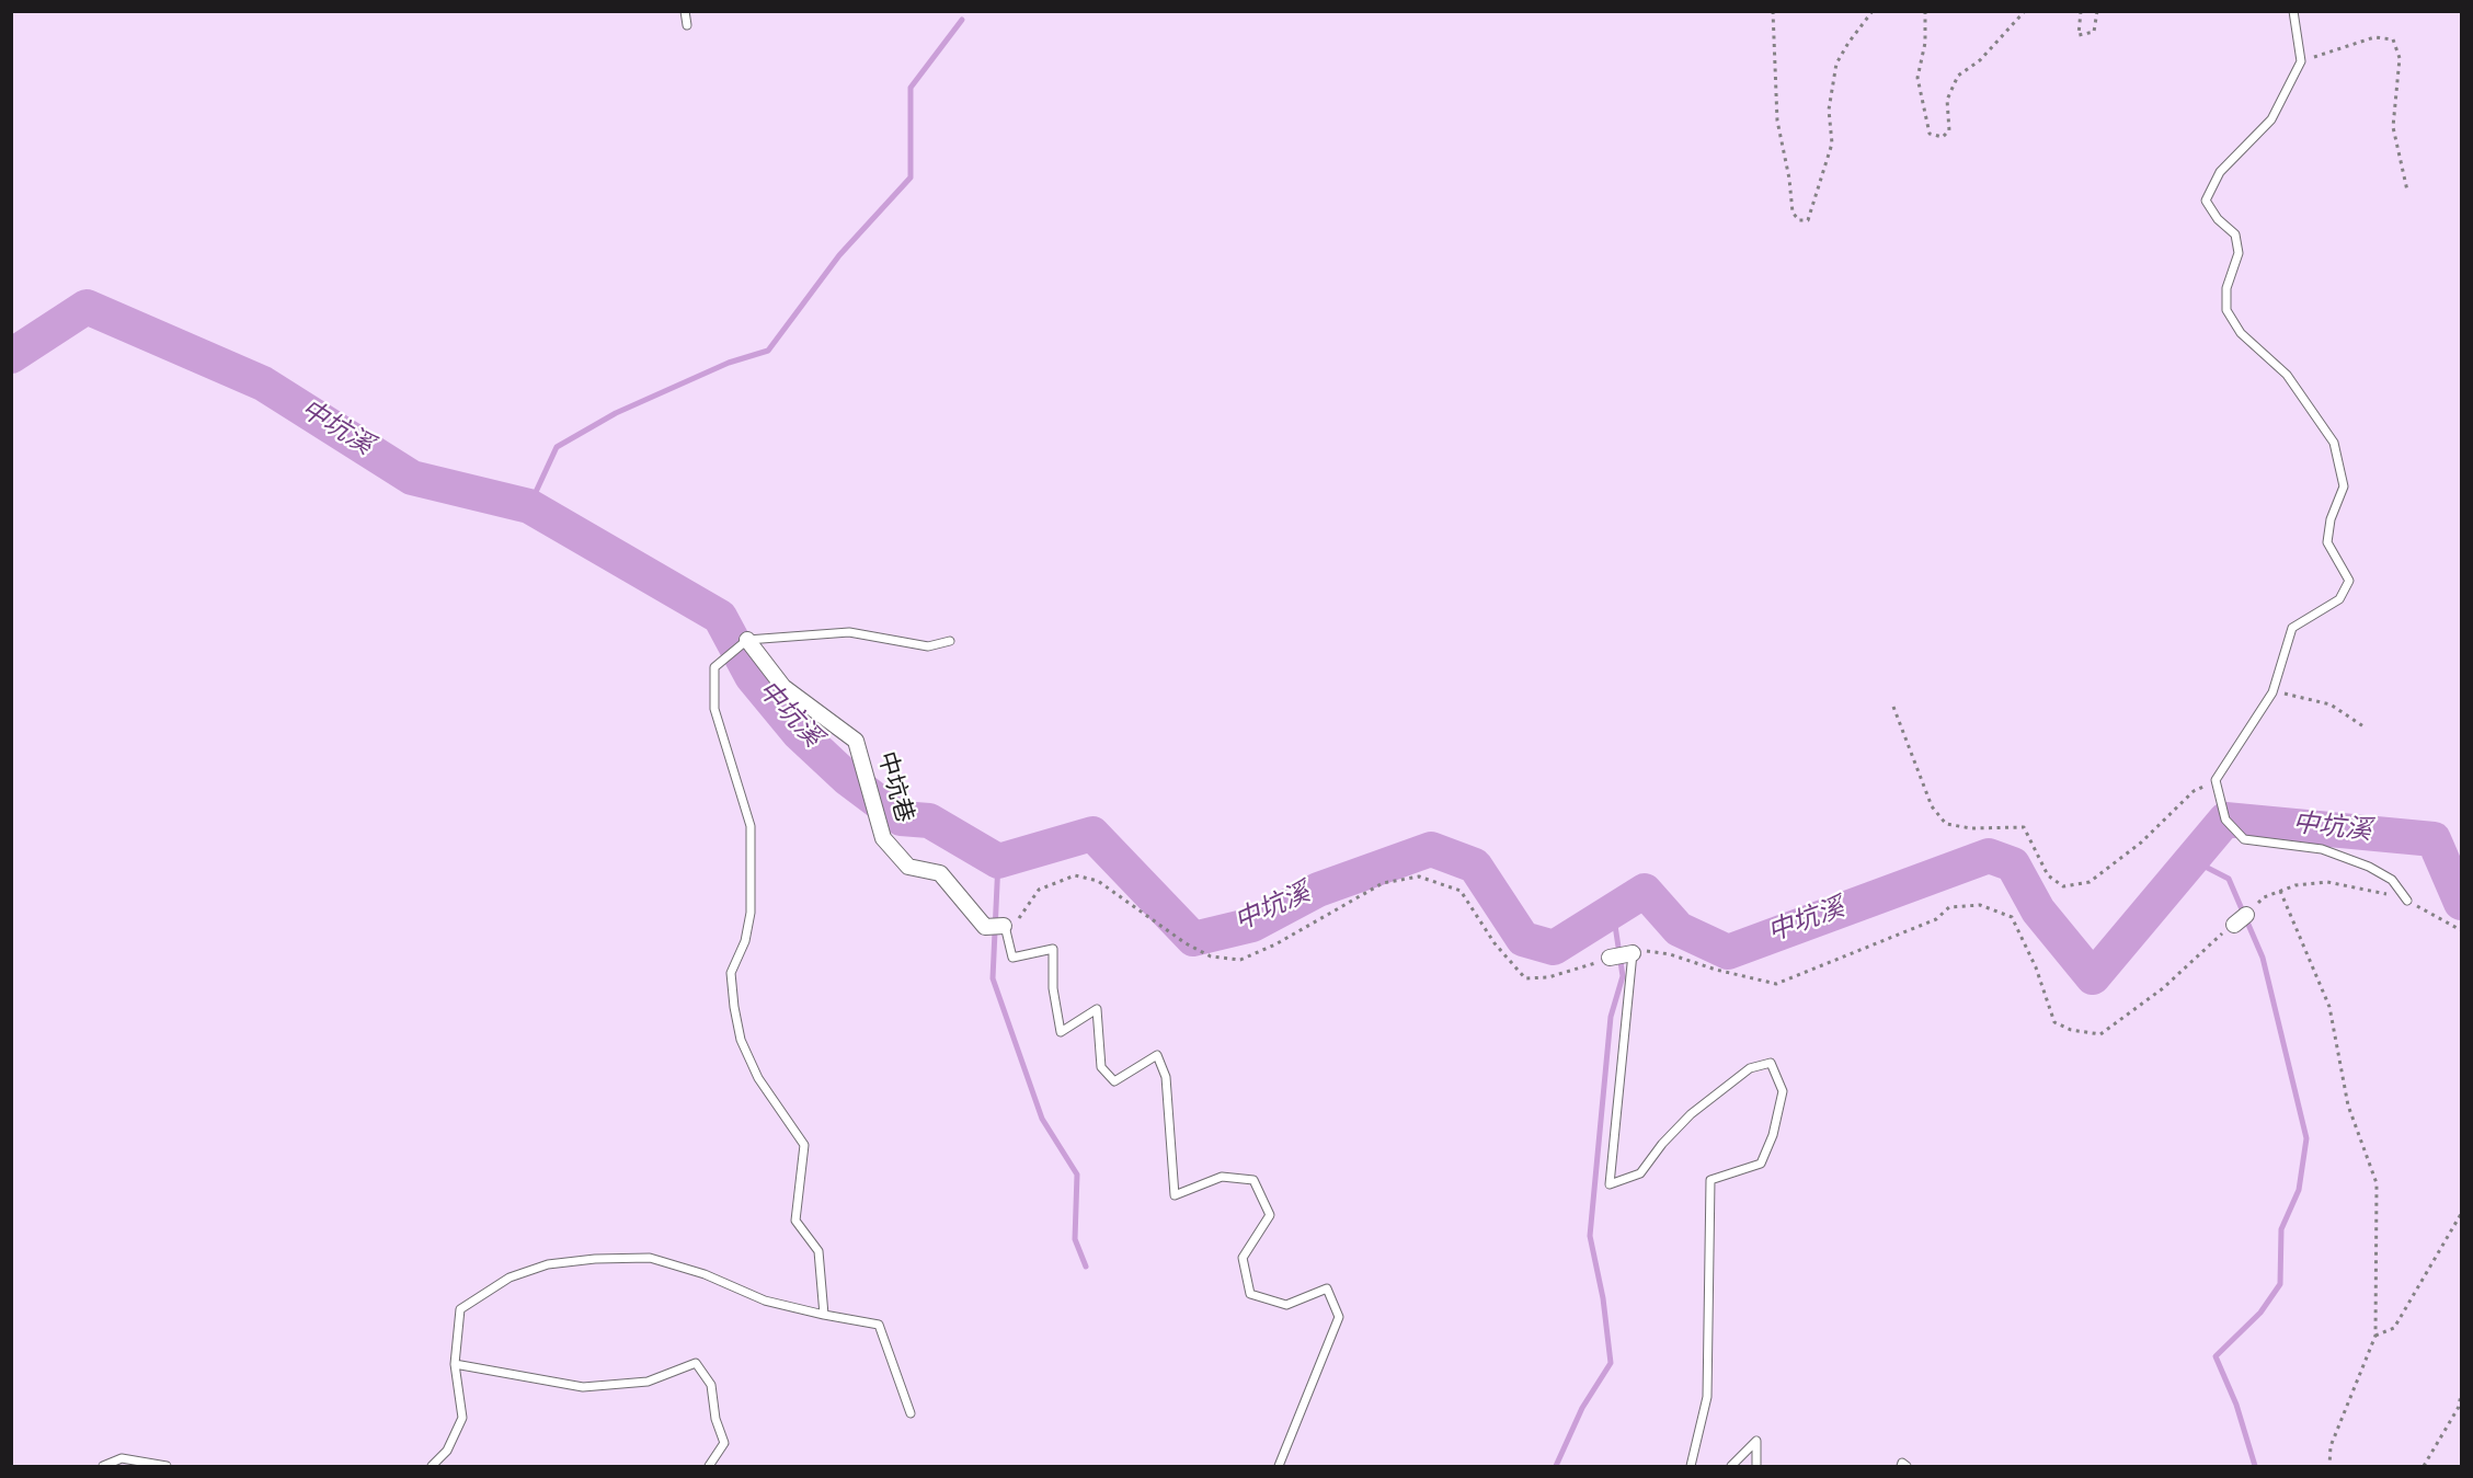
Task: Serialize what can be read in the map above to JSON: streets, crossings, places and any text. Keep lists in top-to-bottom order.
{
  "streets": {
    "street": ["中坑巷"]
  },
  "water": ["中坑溪"]
}
